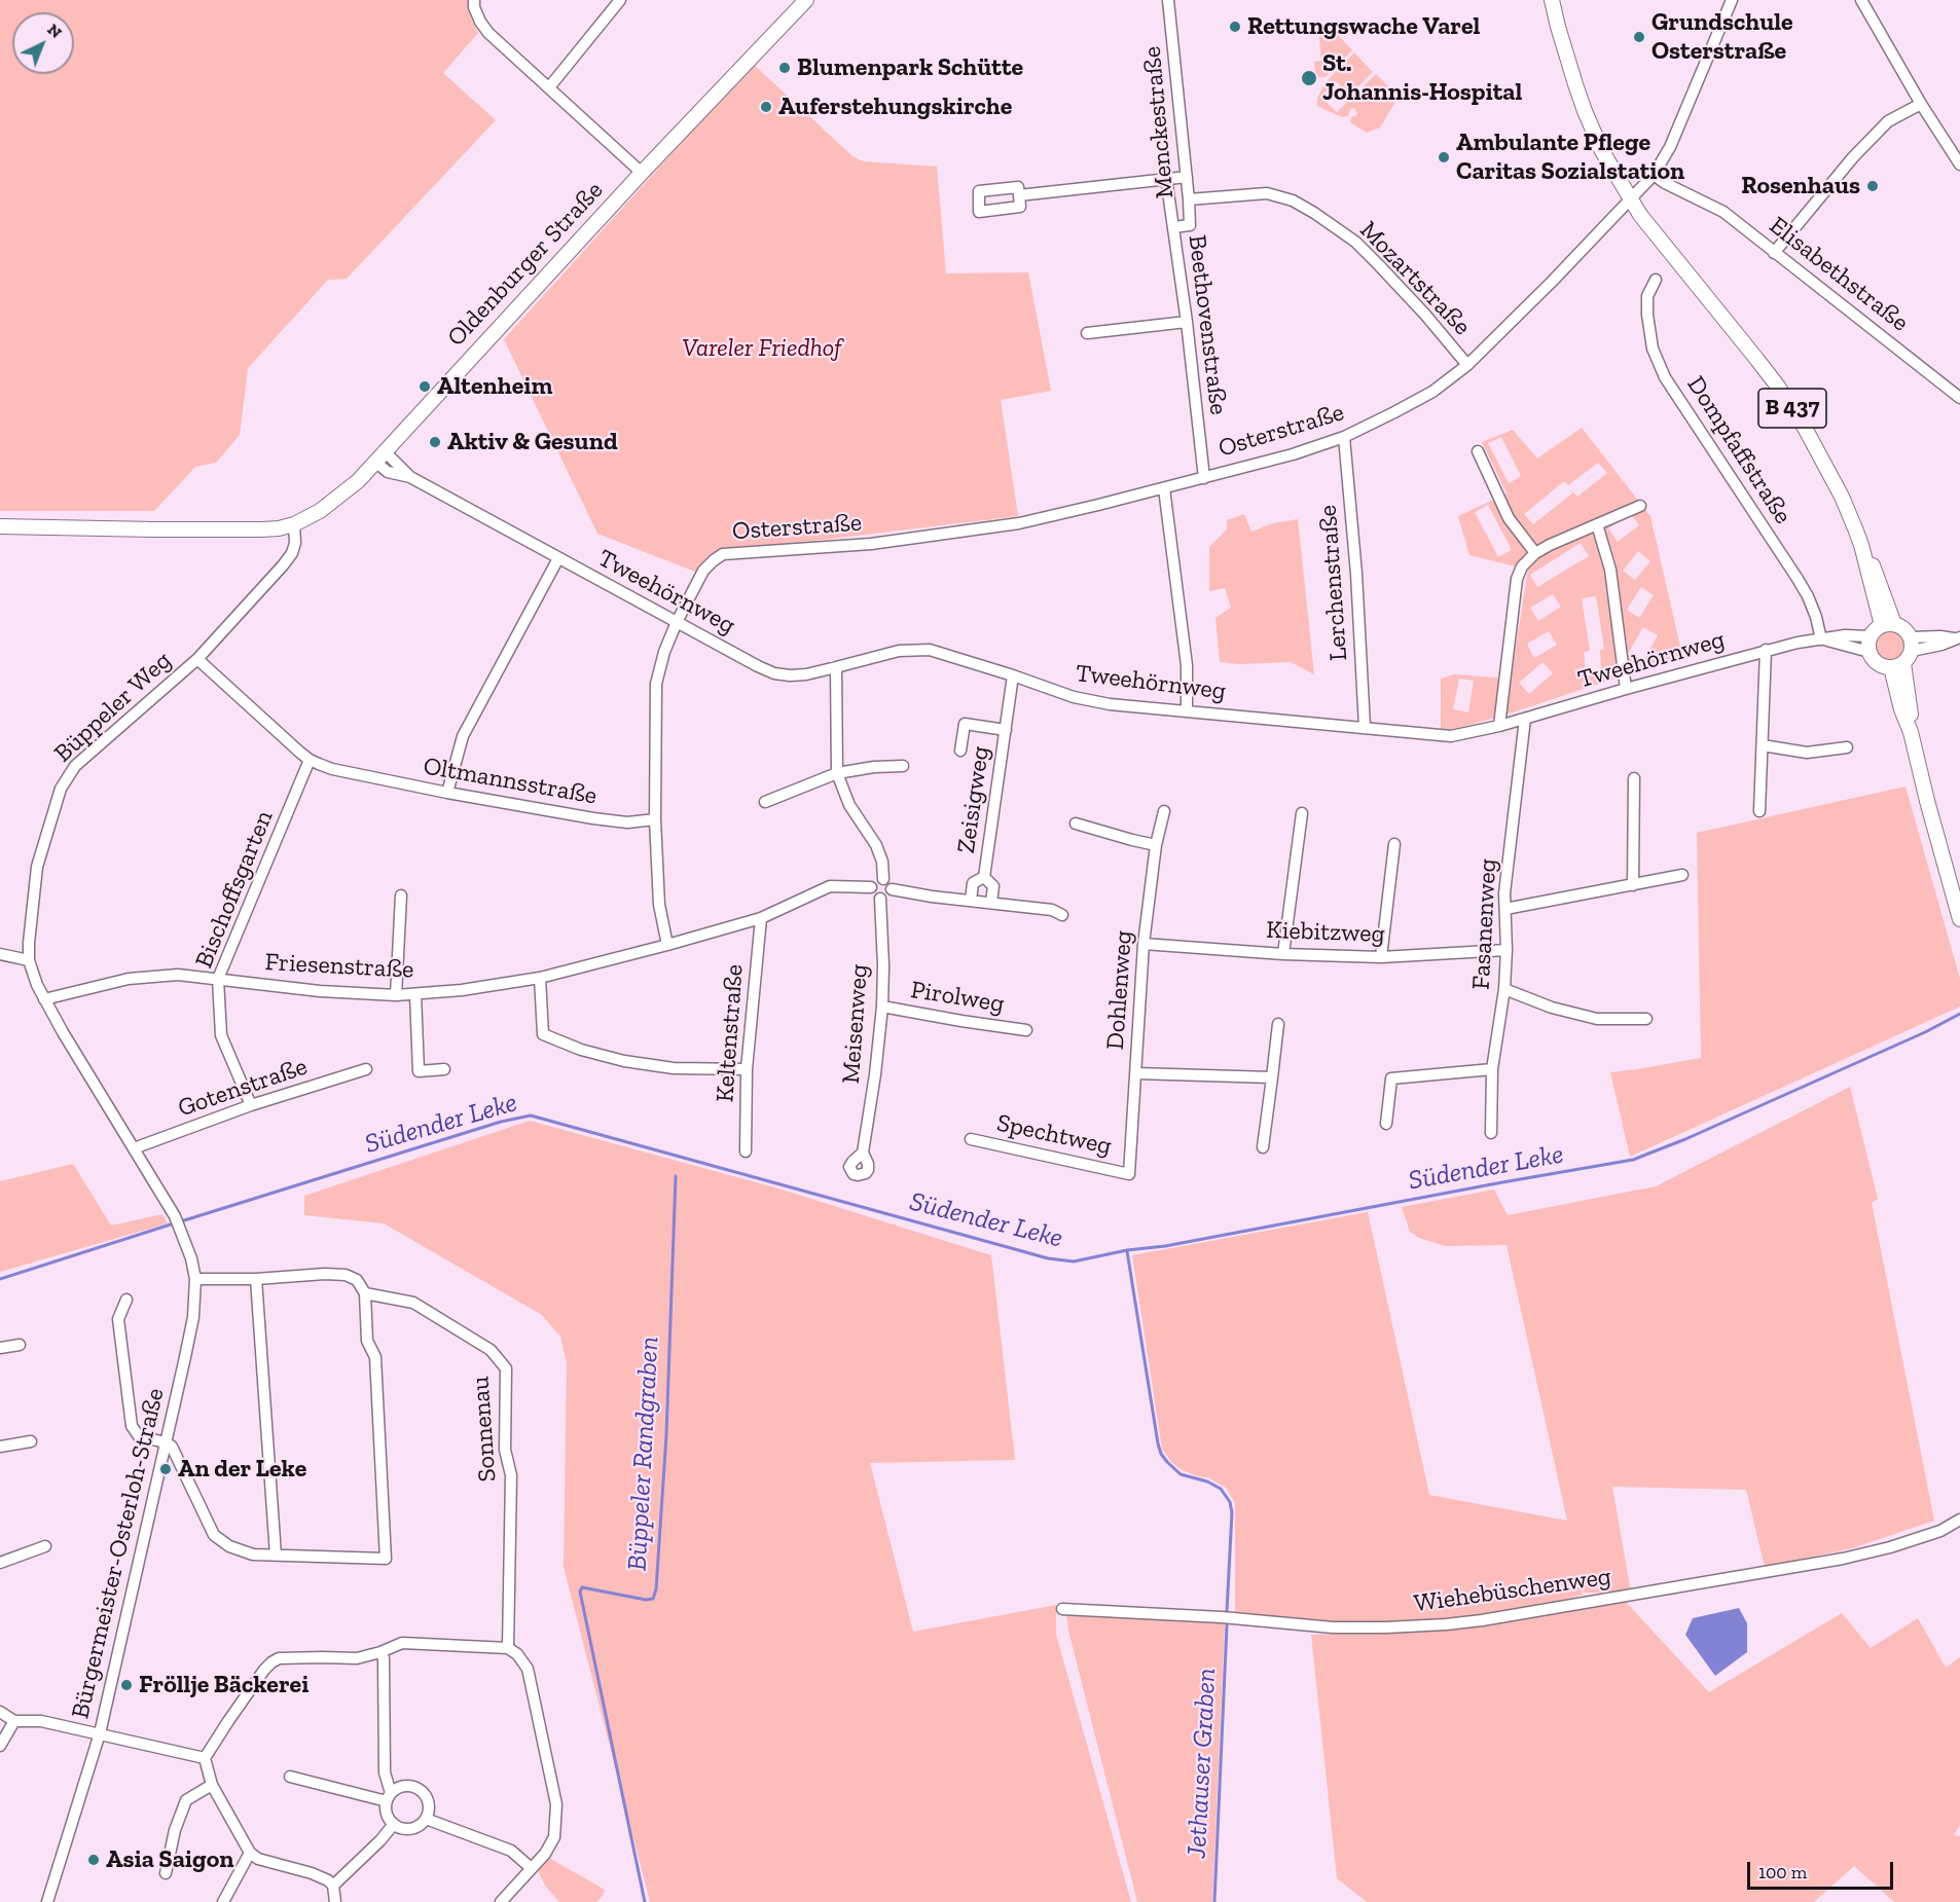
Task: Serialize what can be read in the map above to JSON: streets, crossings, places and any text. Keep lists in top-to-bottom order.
{
  "streets": {
    "main road": ["Oldenburger Straße", "B 437"],
    "street": [
      "Menckestraße",
      "Elisabethstraße",
      "Mozartstraße",
      "Beethovenstraße",
      "Osterstraße",
      "Dompfaffstraße",
      "Lerchenstraße",
      "Tweehörnweg",
      "Büppeler Weg",
      "Oltmannsstraße",
      "Zeisigweg",
      "Bischoffsgarten",
      "Fasanenweg",
      "Kiebitzweg",
      "Friesenstraße",
      "Dohlenweg",
      "Pirolweg",
      "Meisenweg",
      "Keltenstraße",
      "Gotenstraße",
      "Spechtweg",
      "Sonnenau",
      "Bürgermeister-Osterloh-Straße",
      "Wiehebüschenweg"
    ]
  },
  "crossings": [
    ["Menckestraße", "Mozartstraße"],
    ["Menckestraße", "Beethovenstraße"],
    ["Oldenburger Straße", "Tweehörnweg"],
    ["Oldenburger Straße", "Büppeler Weg"],
    ["Elisabethstraße", "Osterstraße"],
    ["Mozartstraße", "Osterstraße"],
    ["Beethovenstraße", "Osterstraße"],
    ["B 437", "Osterstraße"],
    ["B 437", "Tweehörnweg"],
    ["Osterstraße", "Lerchenstraße"],
    ["Osterstraße", "Tweehörnweg"],
    ["Dompfaffstraße", "Tweehörnweg"],
    ["Lerchenstraße", "Tweehörnweg"],
    ["Tweehörnweg", "Zeisigweg"],
    ["Tweehörnweg", "Fasanenweg"],
    ["Büppeler Weg", "Oltmannsstraße"],
    ["Büppeler Weg", "Friesenstraße"],
    ["Büppeler Weg", "Gotenstraße"],
    ["Büppeler Weg", "Bürgermeister-Osterloh-Straße"],
    ["Oltmannsstraße", "Bischoffsgarten"],
    ["Bischoffsgarten", "Friesenstraße"],
    ["Bischoffsgarten", "Gotenstraße"],
    ["Fasanenweg", "Kiebitzweg"],
    ["Kiebitzweg", "Dohlenweg"],
    ["Friesenstraße", "Meisenweg"],
    ["Friesenstraße", "Keltenstraße"],
    ["Dohlenweg", "Spechtweg"],
    ["Pirolweg", "Meisenweg"]
  ],
  "water": ["Südender Leke", "Büppeler Randgraben", "Jethauser Graben"],
  "parks": ["Vareler Friedhof"],
  "places": [
    "Rettungswache Varel",
    "Grundschule Osterstraße",
    "Blumenpark Schütte",
    "St. Johannis-Hospital",
    "Auferstehungskirche",
    "Ambulante Pflege Caritas Sozialstation",
    "Rosenhaus",
    "Altenheim",
    "Aktiv & Gesund",
    "An der Leke",
    "Fröllje Bäckerei",
    "Asia Saigon"
  ],
  "scale_bar": "100 m",
  "north": "top right"
}
